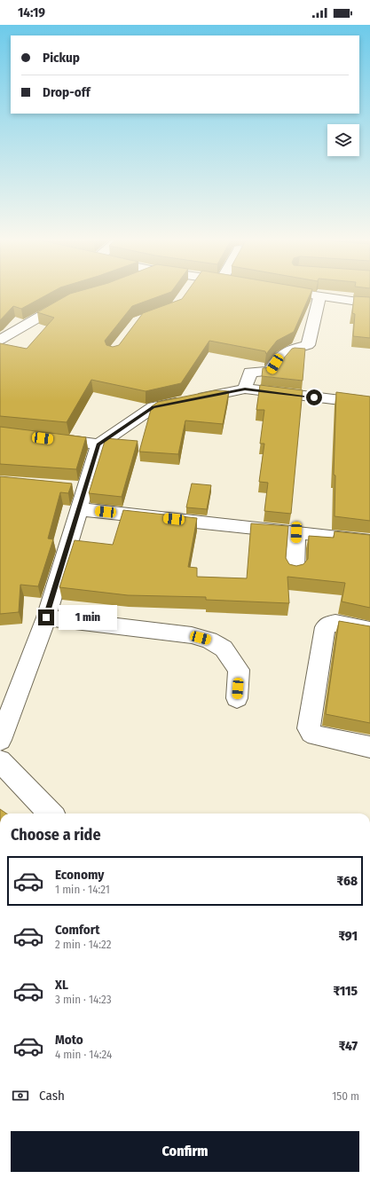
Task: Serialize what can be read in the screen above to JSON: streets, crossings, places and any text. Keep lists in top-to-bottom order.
{
  "page": {
    "status": "14:19",
    "banner": ["Pickup", "Drop-off"],
    "bubble": "1 min",
    "heading": "Choose a ride",
    "list": [
      {
        "name": "Economy",
        "note": "1 min · 14:21",
        "value": "₹68"
      },
      {
        "name": "Comfort",
        "note": "2 min · 14:22",
        "value": "₹91"
      },
      {
        "name": "XL",
        "note": "3 min · 14:23",
        "value": "₹115"
      },
      {
        "name": "Moto",
        "note": "4 min · 14:24",
        "value": "₹47"
      }
    ],
    "pay": ["Cash", "150 m"],
    "buttons": "Confirm"
  }
}
